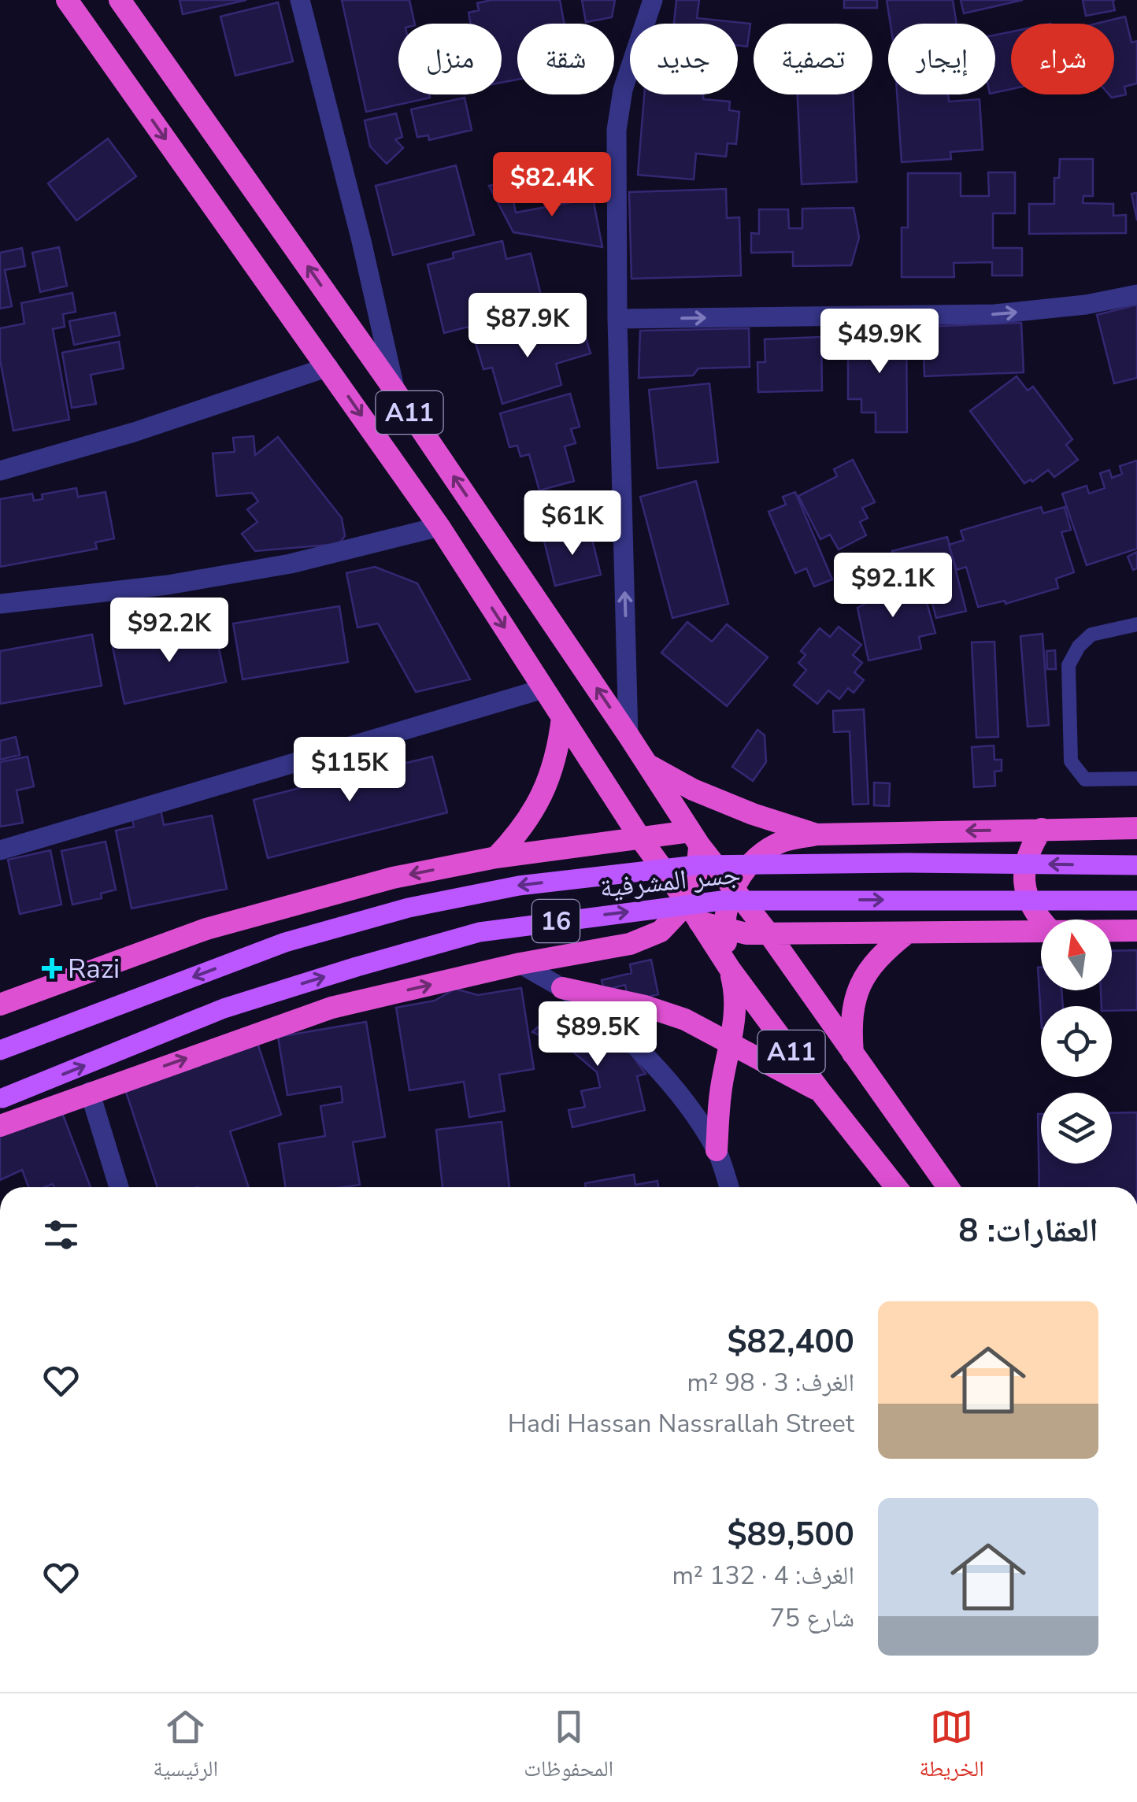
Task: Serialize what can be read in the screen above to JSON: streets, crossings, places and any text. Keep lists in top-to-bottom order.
{
  "streets": {
    "highway": ["A11"],
    "main road": ["جسر المشرفية", "16"]
  },
  "places": {
    "health": ["Razi"]
  },
  "north": "top",
  "page": {
    "chip": [
      "شراء",
      "إيجار",
      "تصفية",
      "جديد",
      "شقة",
      "منزل"
    ],
    "price": [
      "$82.4K",
      "$87.9K",
      "$49.9K",
      "$61K",
      "$92.1K",
      "$92.2K",
      "$115K",
      "$89.5K"
    ],
    "heading": "العقارات: 8",
    "list": [
      {
        "name": "$82,400",
        "note": "الغرف: 3 · 98 m² · Hadi Hassan Nassrallah Street"
      },
      {
        "name": "$89,500",
        "note": "الغرف: 4 · 132 m² · شارع 75"
      }
    ],
    "tabs": ["الخريطة", "المحفوظات", "الرئيسية"]
  }
}
